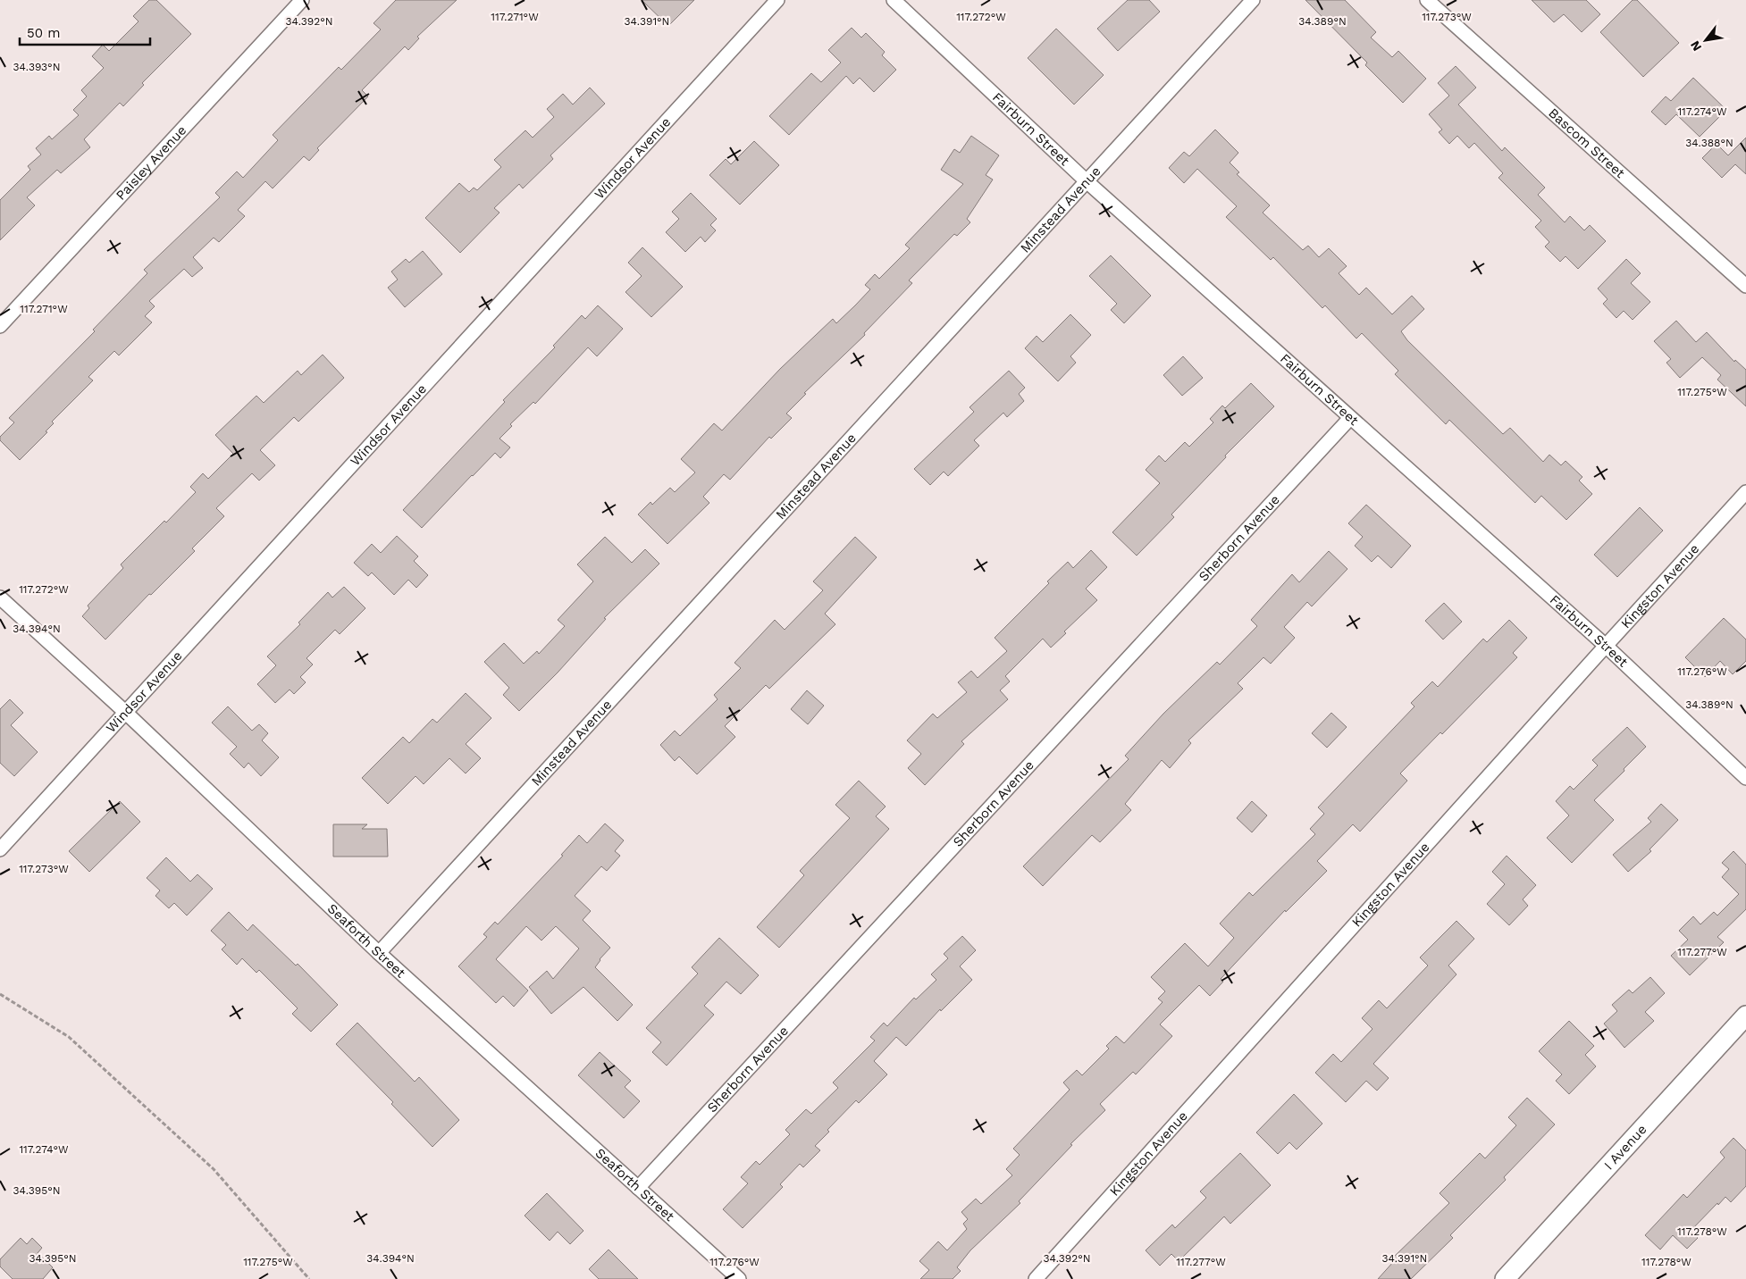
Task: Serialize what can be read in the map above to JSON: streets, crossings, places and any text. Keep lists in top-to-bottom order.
{
  "streets": {
    "main road": ["I Avenue"],
    "street": [
      "Fairburn Street",
      "Bascom Street",
      "Windsor Avenue",
      "Paisley Avenue",
      "Minstead Avenue",
      "Sherborn Avenue",
      "Kingston Avenue",
      "Seaforth Street"
    ]
  },
  "crossings": [
    ["Fairburn Street", "Minstead Avenue"],
    ["Fairburn Street", "Sherborn Avenue"],
    ["Fairburn Street", "Kingston Avenue"],
    ["Windsor Avenue", "Seaforth Street"],
    ["Minstead Avenue", "Seaforth Street"],
    ["Sherborn Avenue", "Seaforth Street"]
  ],
  "scale_bar": "50 m",
  "north": "bottom left",
  "coordinates": [
    "117.271°W",
    "117.272°W",
    "117.273°W",
    "34.392°N",
    "34.391°N",
    "34.389°N",
    "34.393°N",
    "117.274°W",
    "34.388°N",
    "117.275°W",
    "34.394°N",
    "117.276°W",
    "117.277°W",
    "34.395°N",
    "117.278°W"
  ]
}
